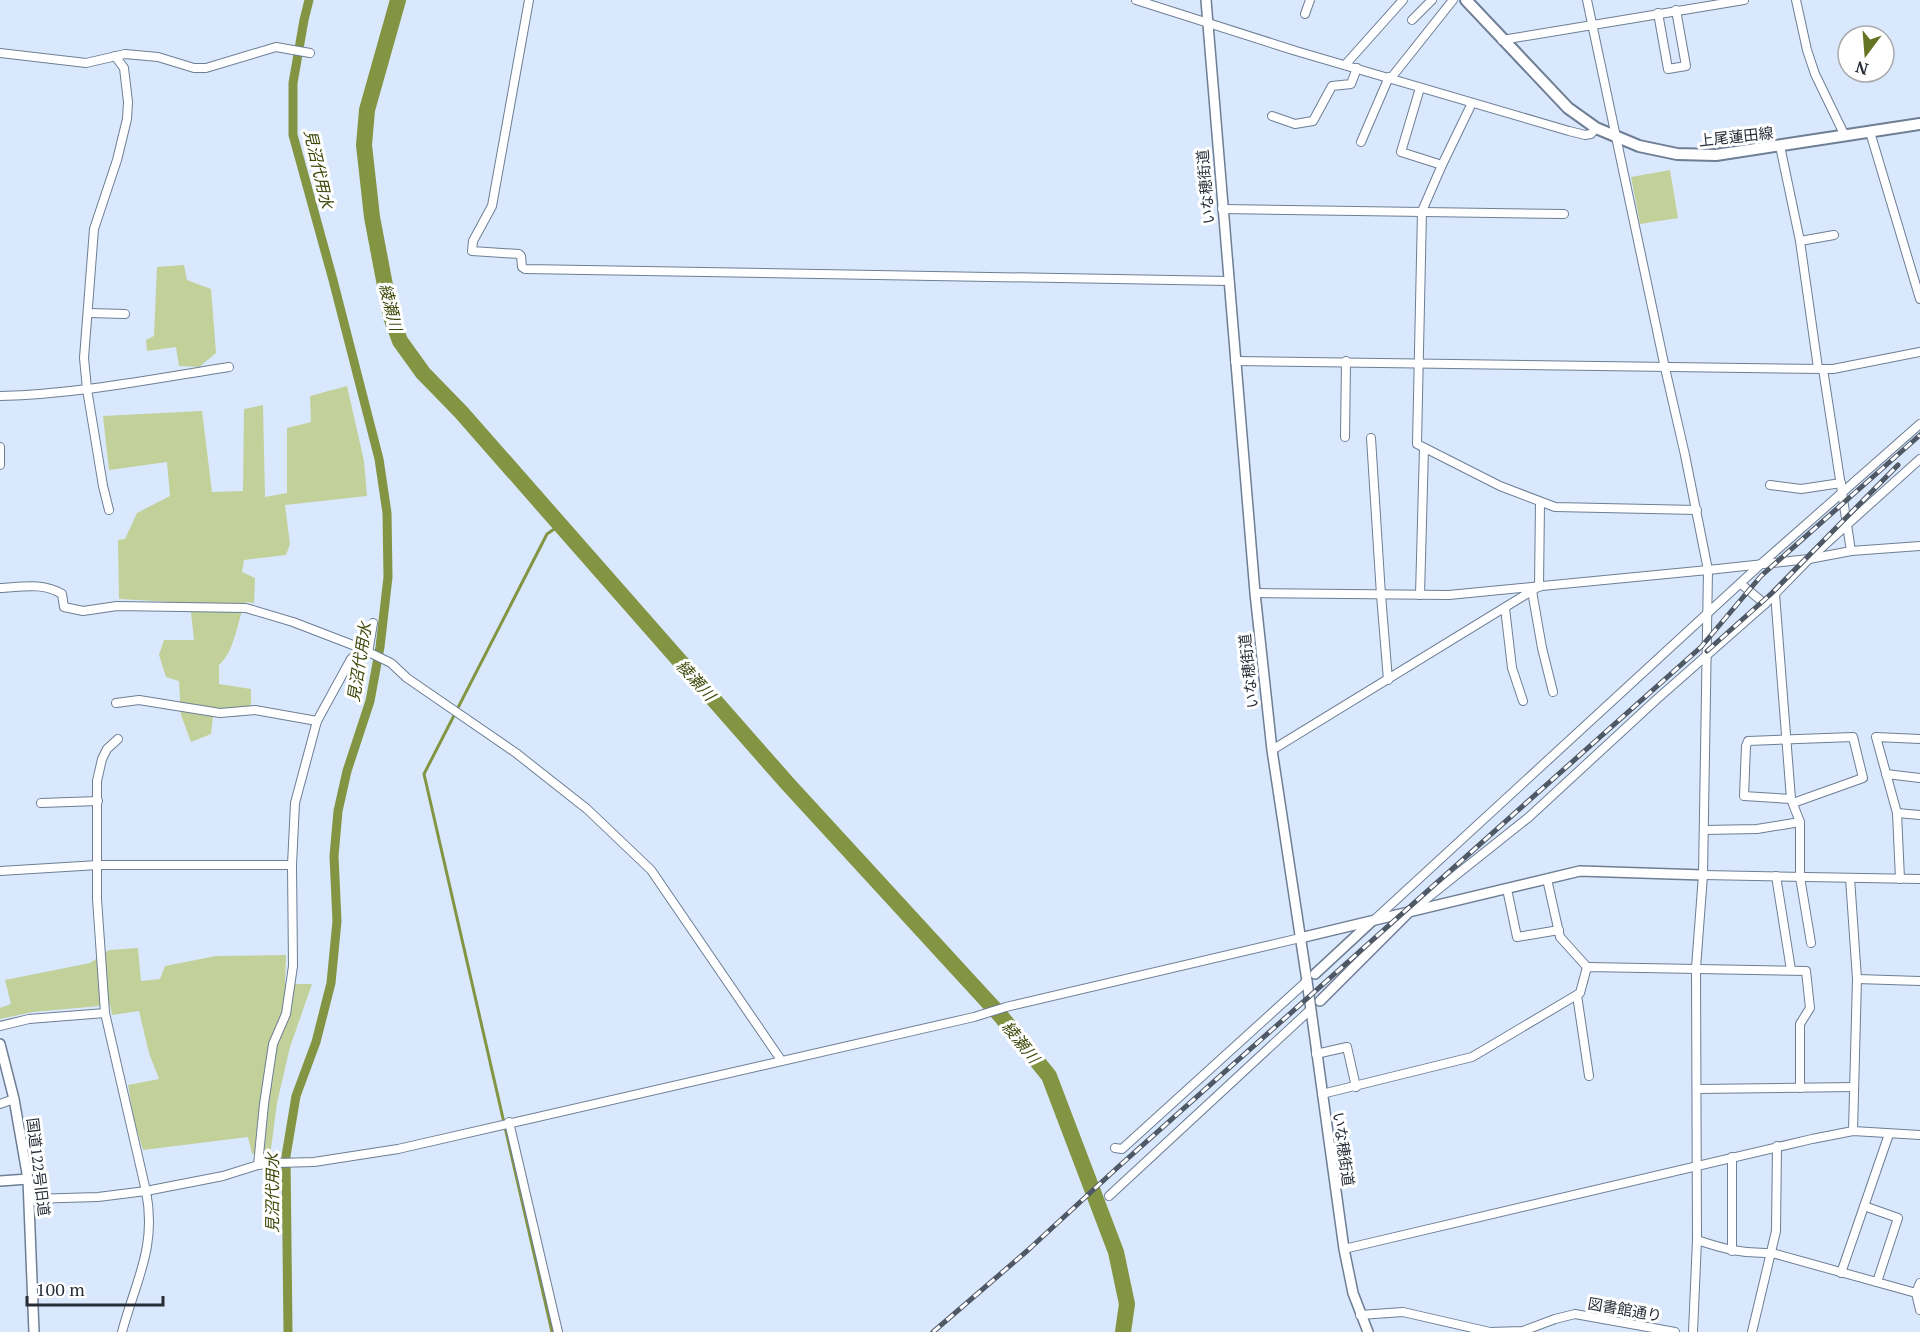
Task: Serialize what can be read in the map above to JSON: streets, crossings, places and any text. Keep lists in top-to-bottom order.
{
  "streets": {
    "main road": ["上尾蓮田線"],
    "street": ["いな穂街道", "国道122号旧道", "図書館通り"]
  },
  "crossings": [
    ["いな穂街道", "図書館通り"]
  ],
  "water": ["見沼代用水", "綾瀬川"],
  "scale_bar": "100 m",
  "north": "bottom"
}
